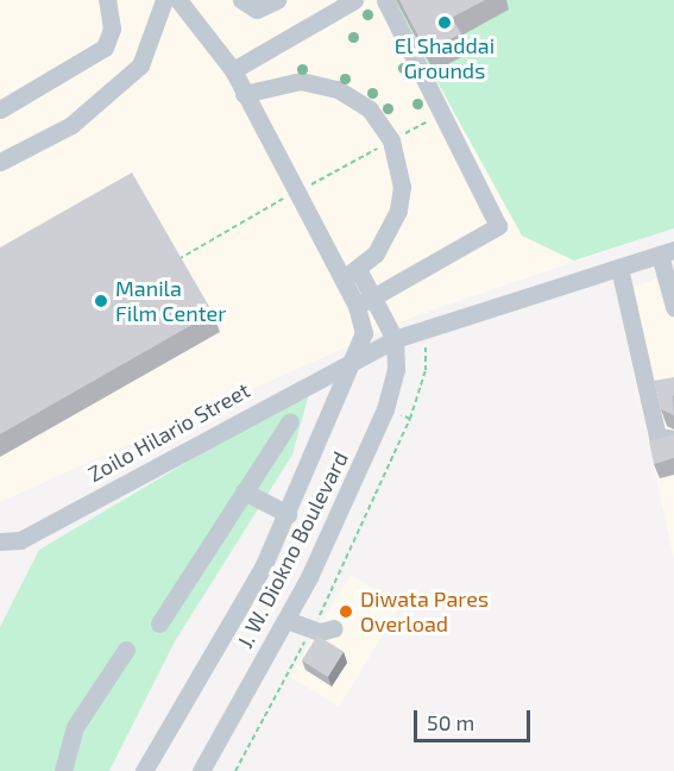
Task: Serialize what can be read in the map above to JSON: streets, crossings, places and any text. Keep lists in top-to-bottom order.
{
  "streets": {
    "street": ["Zoilo Hilario Street", "J. W. Diokno Boulevard"]
  },
  "crossings": [
    ["Zoilo Hilario Street", "J. W. Diokno Boulevard"]
  ],
  "places": ["El Shaddai Grounds", "Manila Film Center", "Diwata Pares Overload"],
  "scale_bar": "50 m"
}
